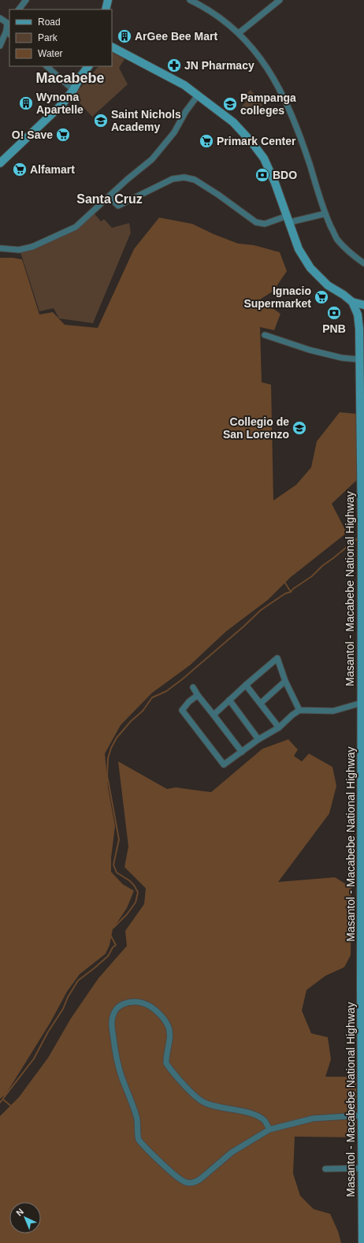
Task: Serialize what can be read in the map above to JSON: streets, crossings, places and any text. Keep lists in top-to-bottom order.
{
  "streets": {
    "main road": ["Masantol - Macabebe National Highway"]
  },
  "districts": ["Macabebe", "Santa Cruz"],
  "places": {
    "building": ["ArGee Bee Mart", "Wynona Apartelle"],
    "pharmacy": ["JN Pharmacy"],
    "school or university": ["Pampanga colleges", "Saint Nichols Academy", "Collegio de San Lorenzo"],
    "supermarket": [
      "O! Save",
      "Primark Center",
      "Alfamart",
      "Ignacio Supermarket"
    ],
    "bank": ["BDO", "PNB"]
  },
  "legend": ["Road", "Park", "Water"],
  "north": "top left"
}
